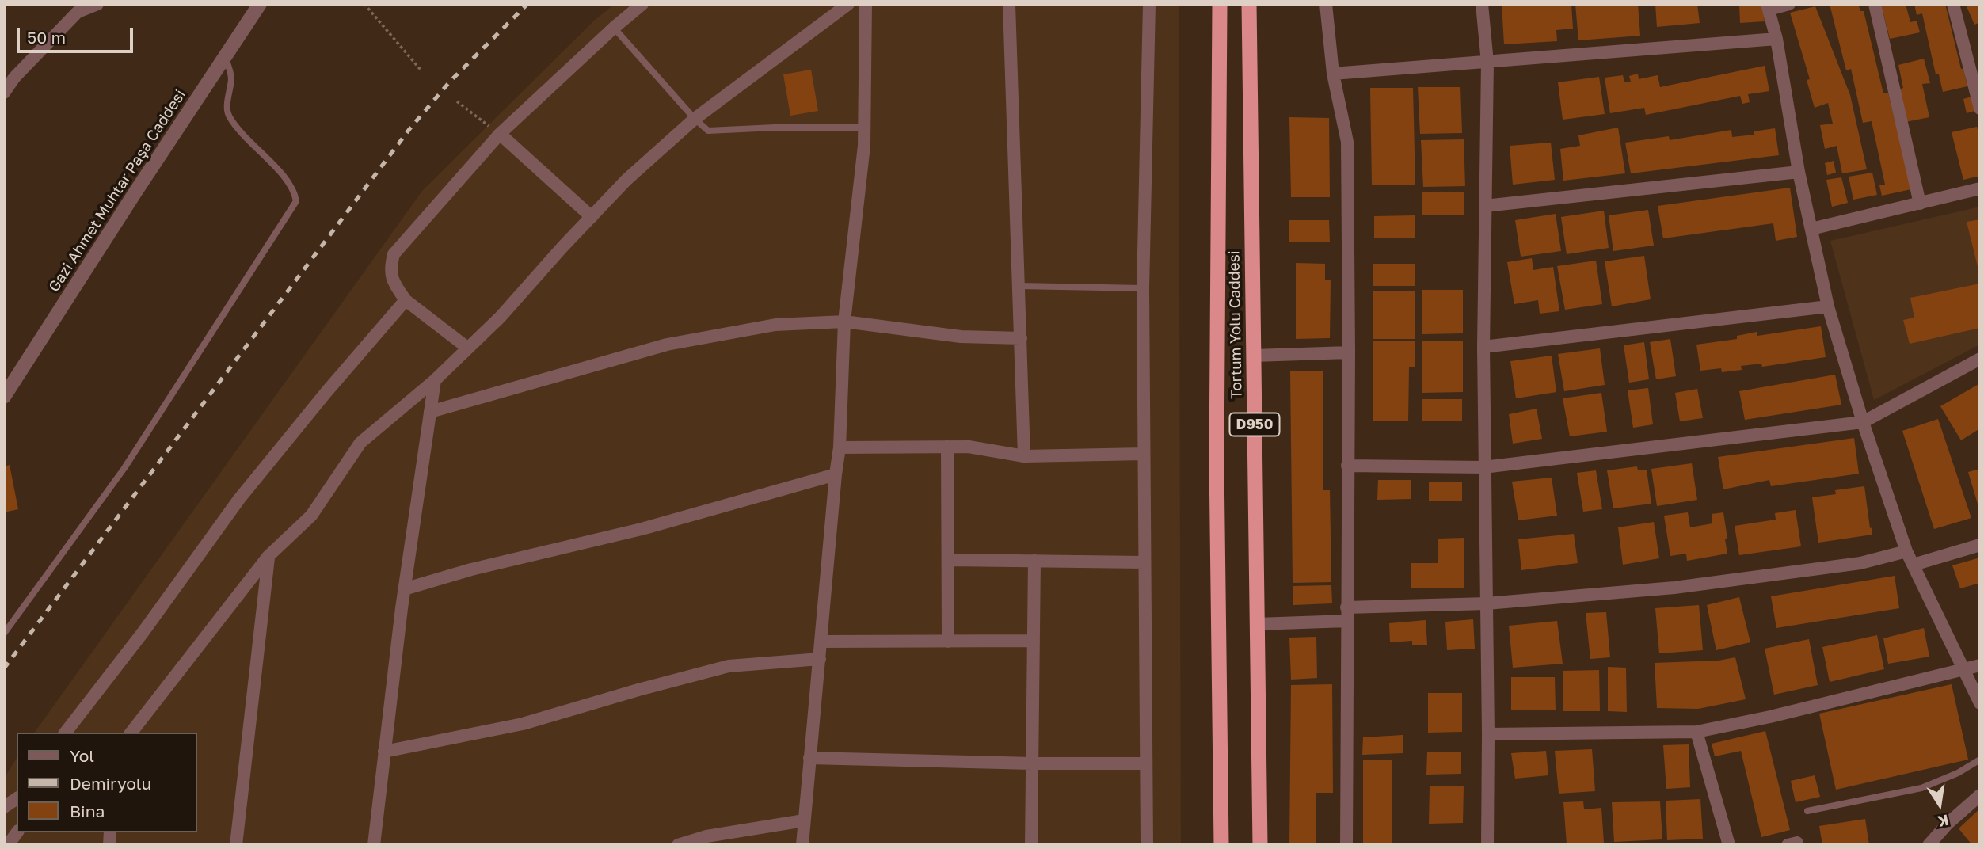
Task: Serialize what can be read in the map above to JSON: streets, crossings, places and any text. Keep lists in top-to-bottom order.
{
  "streets": {
    "highway": ["Tortum Yolu Caddesi", "D950"],
    "street": ["Gazi Ahmet Muhtar Paşa Caddesi"]
  },
  "legend": ["Yol", "Demiryolu", "Bina"],
  "scale_bar": "50 m",
  "north": "bottom"
}
